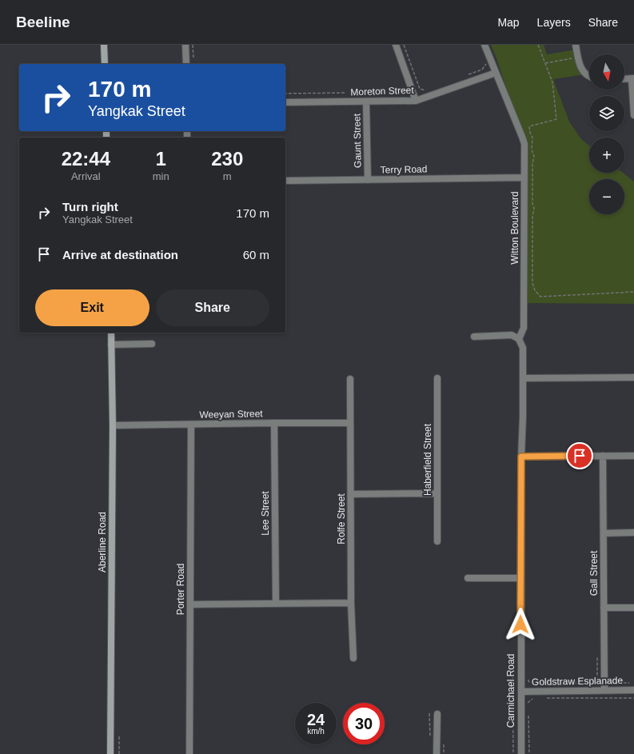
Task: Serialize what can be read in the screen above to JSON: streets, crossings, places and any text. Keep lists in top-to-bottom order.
{
  "streets": {
    "street": [
      "Moreton Street",
      "Gaunt Street",
      "Terry Road",
      "Witton Boulevard",
      "Weeyan Street",
      "Haberfield Street",
      "Lee Street",
      "Rolfe Street",
      "Aberline Road",
      "Gall Street",
      "Porter Road",
      "Goldstraw Esplanade",
      "Carmichael Road"
    ]
  },
  "crossings": [
    ["Moreton Street", "Gaunt Street"],
    ["Moreton Street", "Witton Boulevard"],
    ["Gaunt Street", "Terry Road"],
    ["Terry Road", "Witton Boulevard"],
    ["Weeyan Street", "Lee Street"],
    ["Weeyan Street", "Rolfe Street"],
    ["Weeyan Street", "Aberline Road"],
    ["Weeyan Street", "Porter Road"],
    ["Gall Street", "Goldstraw Esplanade"],
    ["Goldstraw Esplanade", "Carmichael Road"]
  ],
  "north": "bottom",
  "page": {
    "header": "Beeline",
    "nav": ["Map", "Layers", "Share"],
    "map_buttons": ["+", "−"],
    "turn": ["170 m", "Yangkak Street"],
    "eta": [
      "22:44",
      "Arrival",
      "1",
      "min",
      "230",
      "m"
    ],
    "list": [
      {
        "name": "Turn right",
        "note": "Yangkak Street",
        "value": "170 m"
      },
      {
        "name": "Arrive at destination",
        "value": "60 m"
      }
    ],
    "buttons": ["Exit", "Share"],
    "speed": "24 km/h",
    "limit": "30"
  }
}
